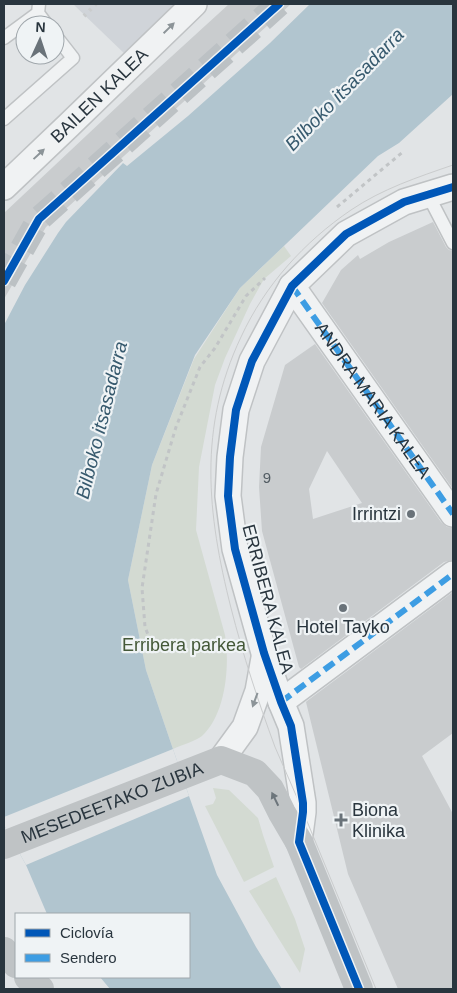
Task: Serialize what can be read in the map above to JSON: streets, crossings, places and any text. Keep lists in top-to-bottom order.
{
  "streets": {
    "street": [
      "BAILEN KALEA",
      "ANDRA MARIA KALEA",
      "ERRIBERA KALEA",
      "MESEDEETAKO ZUBIA"
    ]
  },
  "crossings": [
    ["ANDRA MARIA KALEA", "ERRIBERA KALEA"],
    ["ERRIBERA KALEA", "MESEDEETAKO ZUBIA"]
  ],
  "one_way": ["BAILEN KALEA"],
  "water": ["Bilboko itsasadarra"],
  "parks": ["Erribera parkea"],
  "places": {
    "other": ["Irrintzi", "Hotel Tayko"],
    "health": ["Biona Klinika"]
  },
  "house_numbers": ["9"],
  "legend": ["Ciclovía", "Sendero"],
  "north": "top"
}
